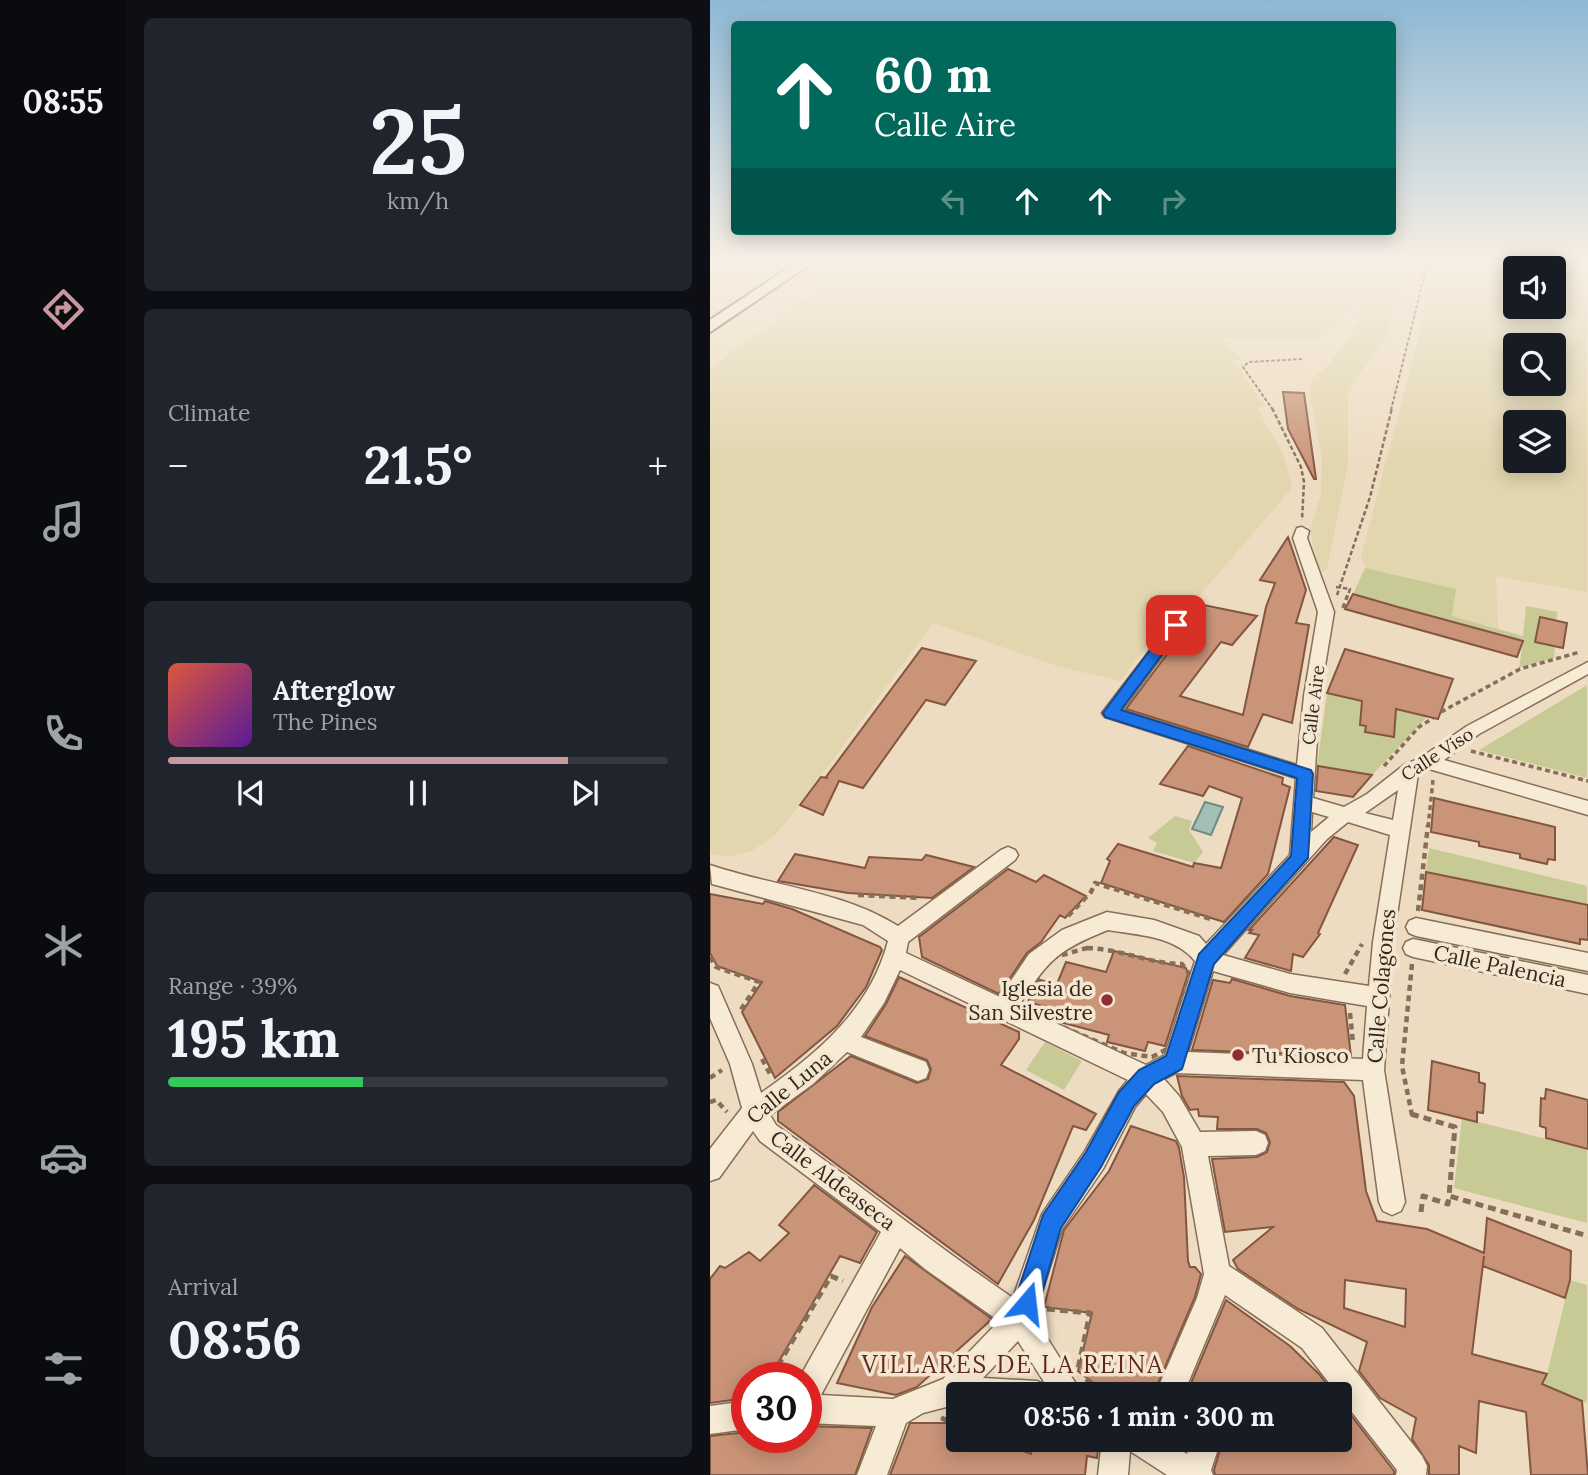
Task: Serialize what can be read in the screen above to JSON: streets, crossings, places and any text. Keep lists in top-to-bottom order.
{
  "streets": {
    "street": [
      "Calle Aire",
      "Calle Viso",
      "Calle Palencia",
      "Calle Colagones",
      "Calle Luna",
      "Calle Aldeaseca"
    ]
  },
  "crossings": [
    ["Calle Aire", "Calle Viso"],
    ["Calle Viso", "Calle Colagones"],
    ["Calle Luna", "Calle Aldeaseca"]
  ],
  "districts": ["VILLARES DE LA REINA"],
  "places": ["Iglesia de San Silvestre", "Tu Kiosco"],
  "page": {
    "tabs": "08:55",
    "tile": [
      ["25", "km/h"],
      "Climate",
      ["Range · 39%", "195 km"],
      ["Arrival", "08:56"]
    ],
    "turn": ["60 m", "Calle Aire"],
    "heat": ["−", "21.5°", "+"],
    "song": ["Afterglow", "The Pines"],
    "limit": "30",
    "trip": "08:56 · 1 min · 300 m"
  }
}
